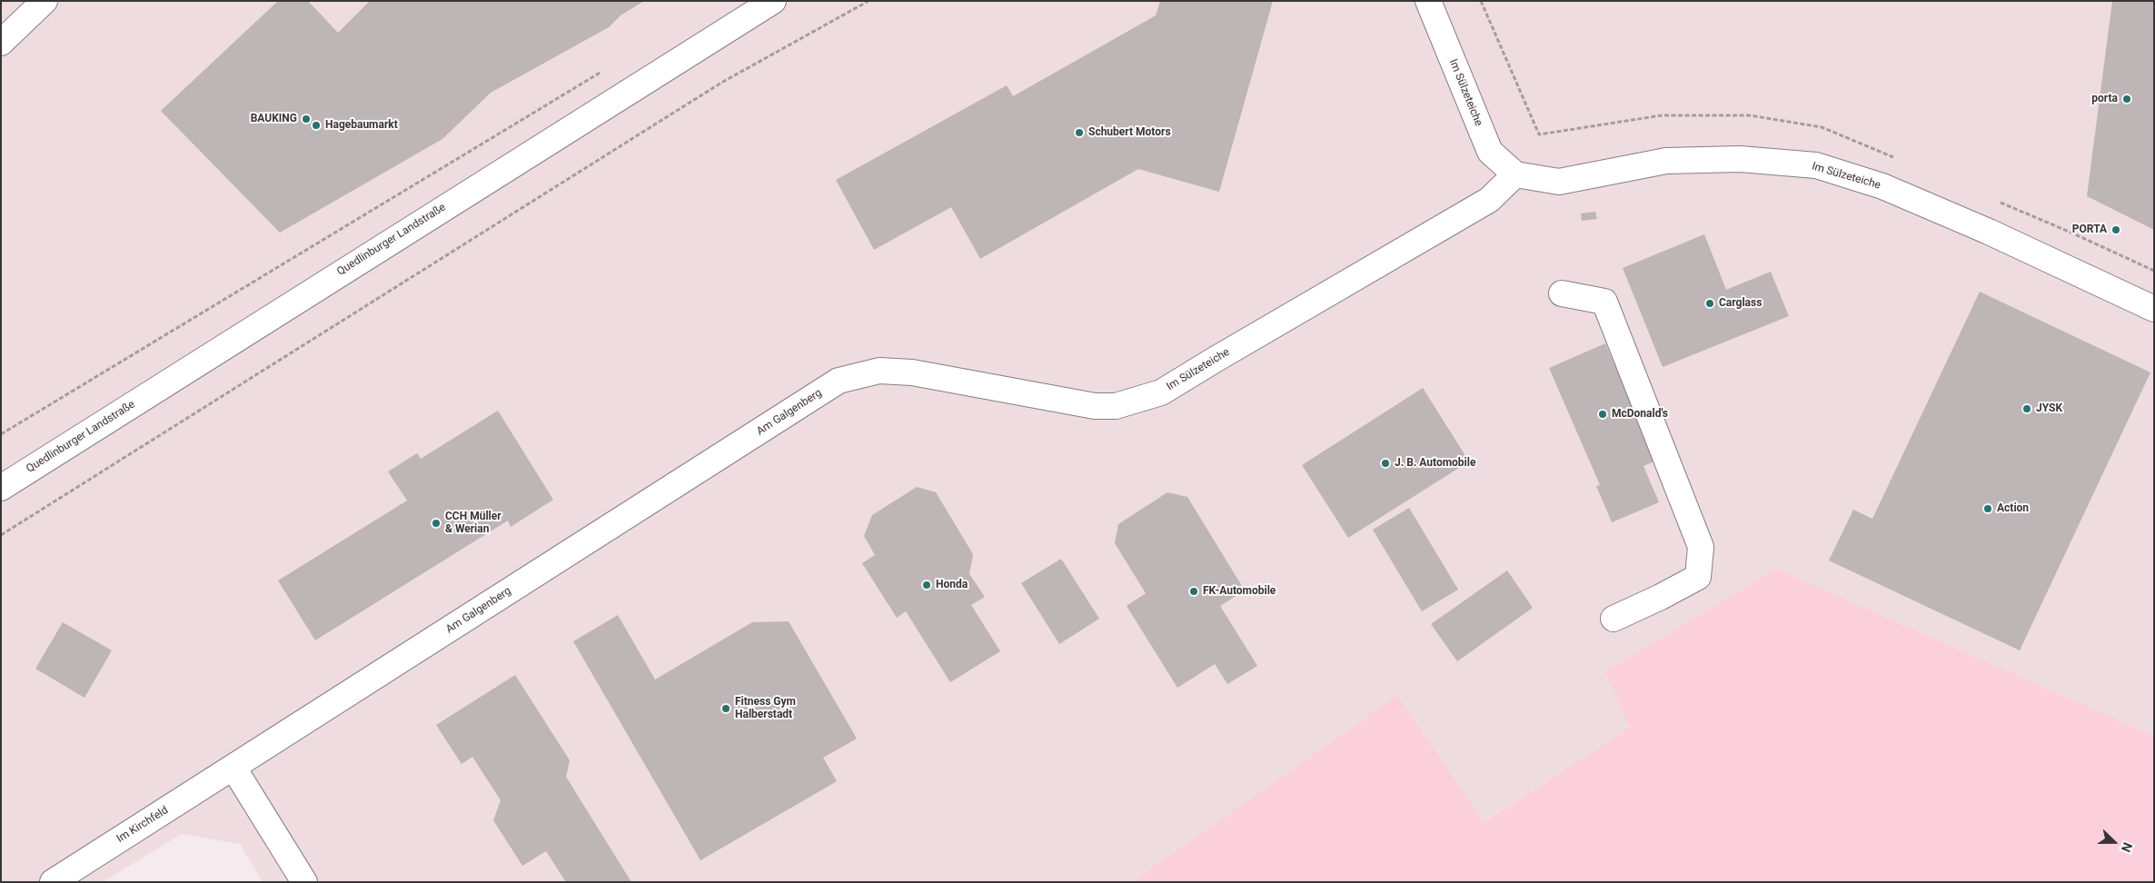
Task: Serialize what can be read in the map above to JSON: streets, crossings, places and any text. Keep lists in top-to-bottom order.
{
  "streets": {
    "street": [
      "Im Sülzeteiche",
      "Quedlinburger Landstraße",
      "Am Galgenberg",
      "Im Kirchfeld"
    ]
  },
  "crossings": [
    ["Im Sülzeteiche", "Am Galgenberg"],
    ["Am Galgenberg", "Im Kirchfeld"]
  ],
  "places": [
    "porta",
    "BAUKING",
    "Hagebaumarkt",
    "Schubert Motors",
    "PORTA",
    "Carglass",
    "JYSK",
    "McDonald's",
    "J. B. Automobile",
    "Action",
    "CCH Müller & Werian",
    "Honda",
    "FK-Automobile",
    "Fitness Gym Halberstadt"
  ],
  "north": "right"
}
